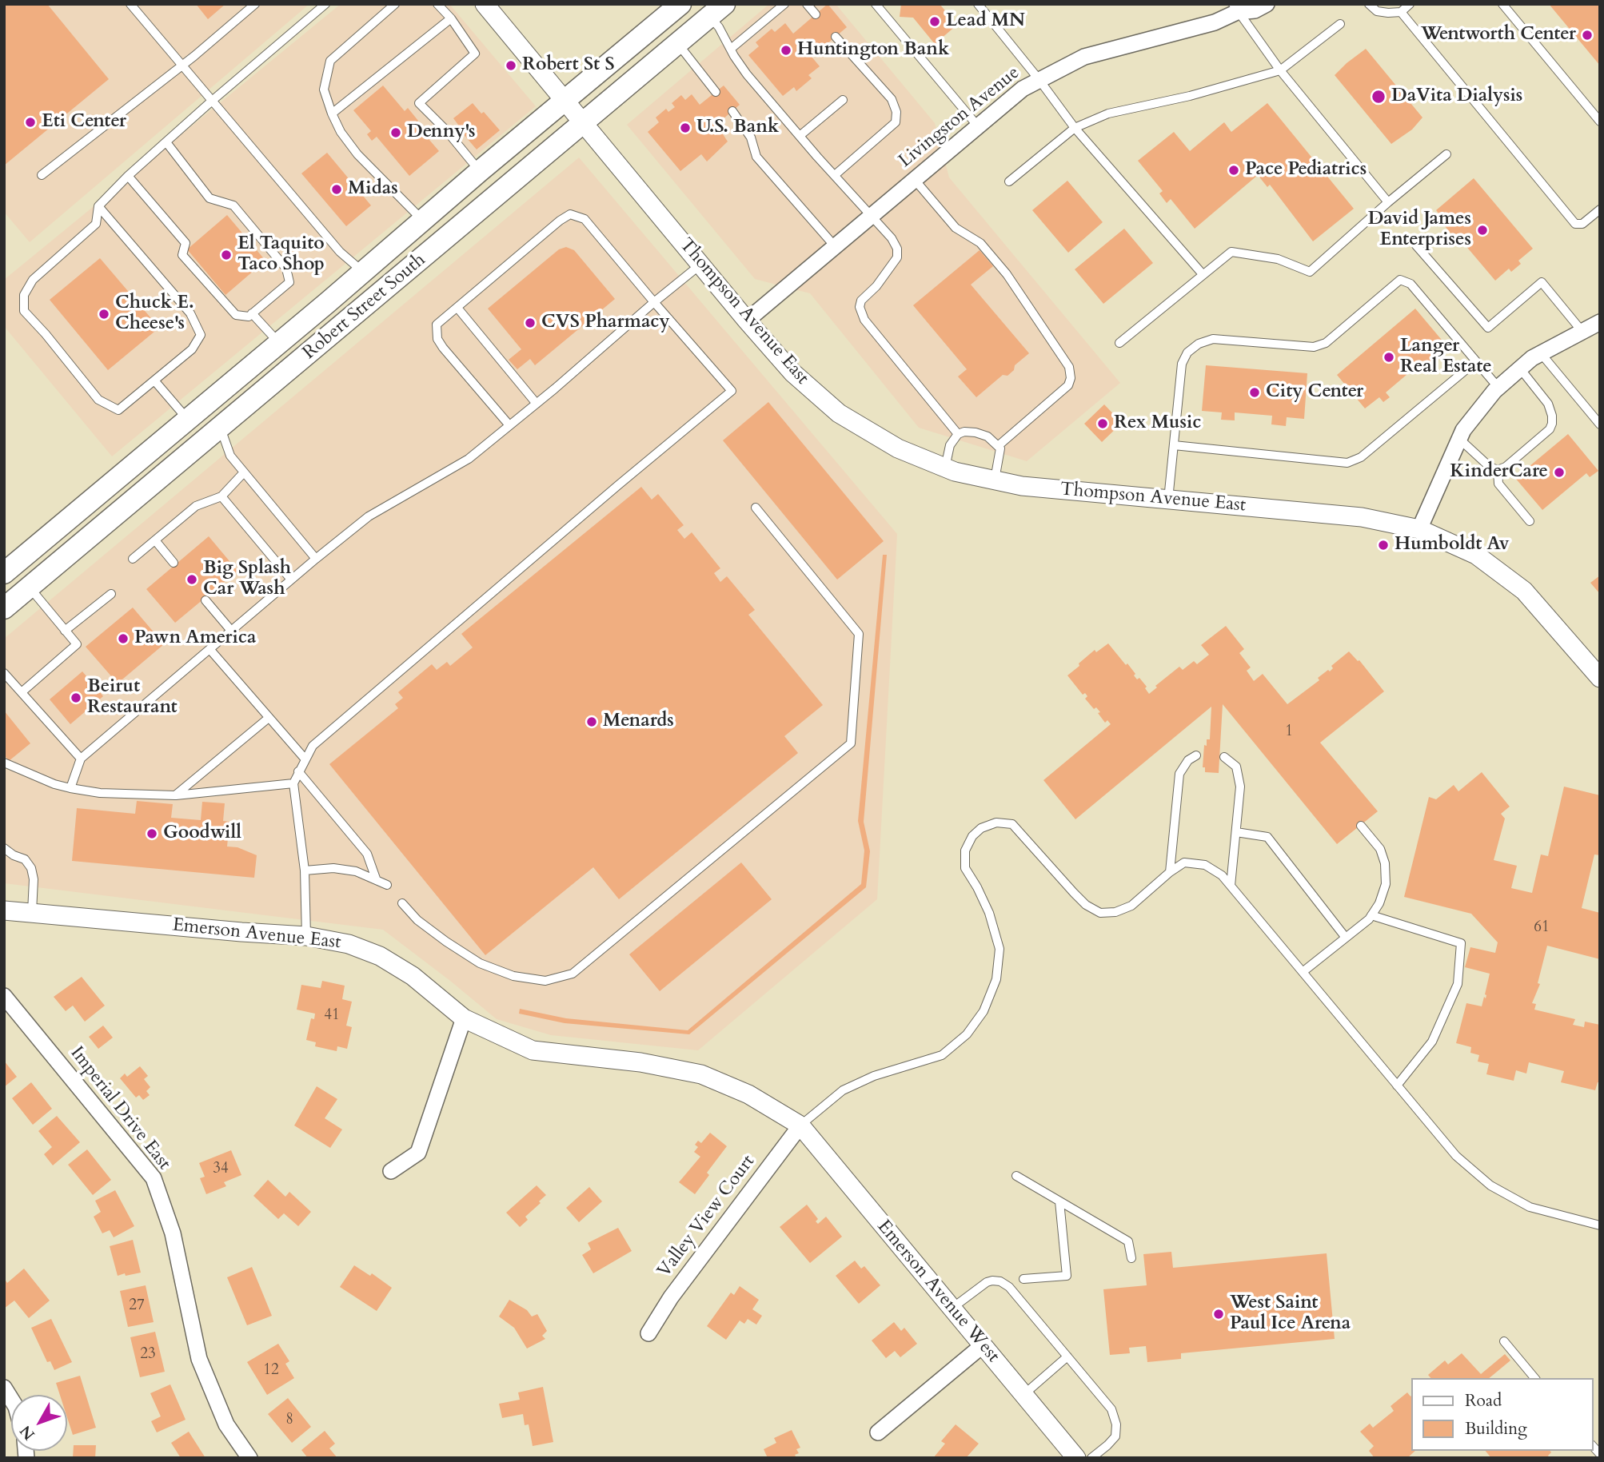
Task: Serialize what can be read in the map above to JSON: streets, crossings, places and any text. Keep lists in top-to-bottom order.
{
  "streets": {
    "main road": ["Robert Street South"],
    "street": [
      "Livingston Avenue",
      "Thompson Avenue East",
      "Emerson Avenue East",
      "Imperial Drive East",
      "Valley View Court",
      "Emerson Avenue West"
    ]
  },
  "crossings": [
    ["Livingston Avenue", "Thompson Avenue East"],
    ["Robert Street South", "Thompson Avenue East"],
    ["Emerson Avenue East", "Valley View Court"],
    ["Emerson Avenue East", "Emerson Avenue West"],
    ["Valley View Court", "Emerson Avenue West"]
  ],
  "places": [
    "Lead MN",
    "Wentworth Center",
    "Huntington Bank",
    "Robert St S",
    "DaVita Dialysis",
    "Eti Center",
    "U.S. Bank",
    "Denny's",
    "Pace Pediatrics",
    "Midas",
    "David James Enterprises",
    "El Taquito Taco Shop",
    "Chuck E. Cheese's",
    "CVS Pharmacy",
    "Langer Real Estate",
    "City Center",
    "Rex Music",
    "KinderCare",
    "Humboldt Av",
    "Big Splash Car Wash",
    "Pawn America",
    "Beirut Restaurant",
    "Menards",
    "Goodwill",
    "West Saint Paul Ice Arena"
  ],
  "house_numbers": [
    "1",
    "61",
    "41",
    "34",
    "27",
    "23",
    "12",
    "8"
  ],
  "legend": ["Road", "Building"],
  "north": "bottom left"
}
